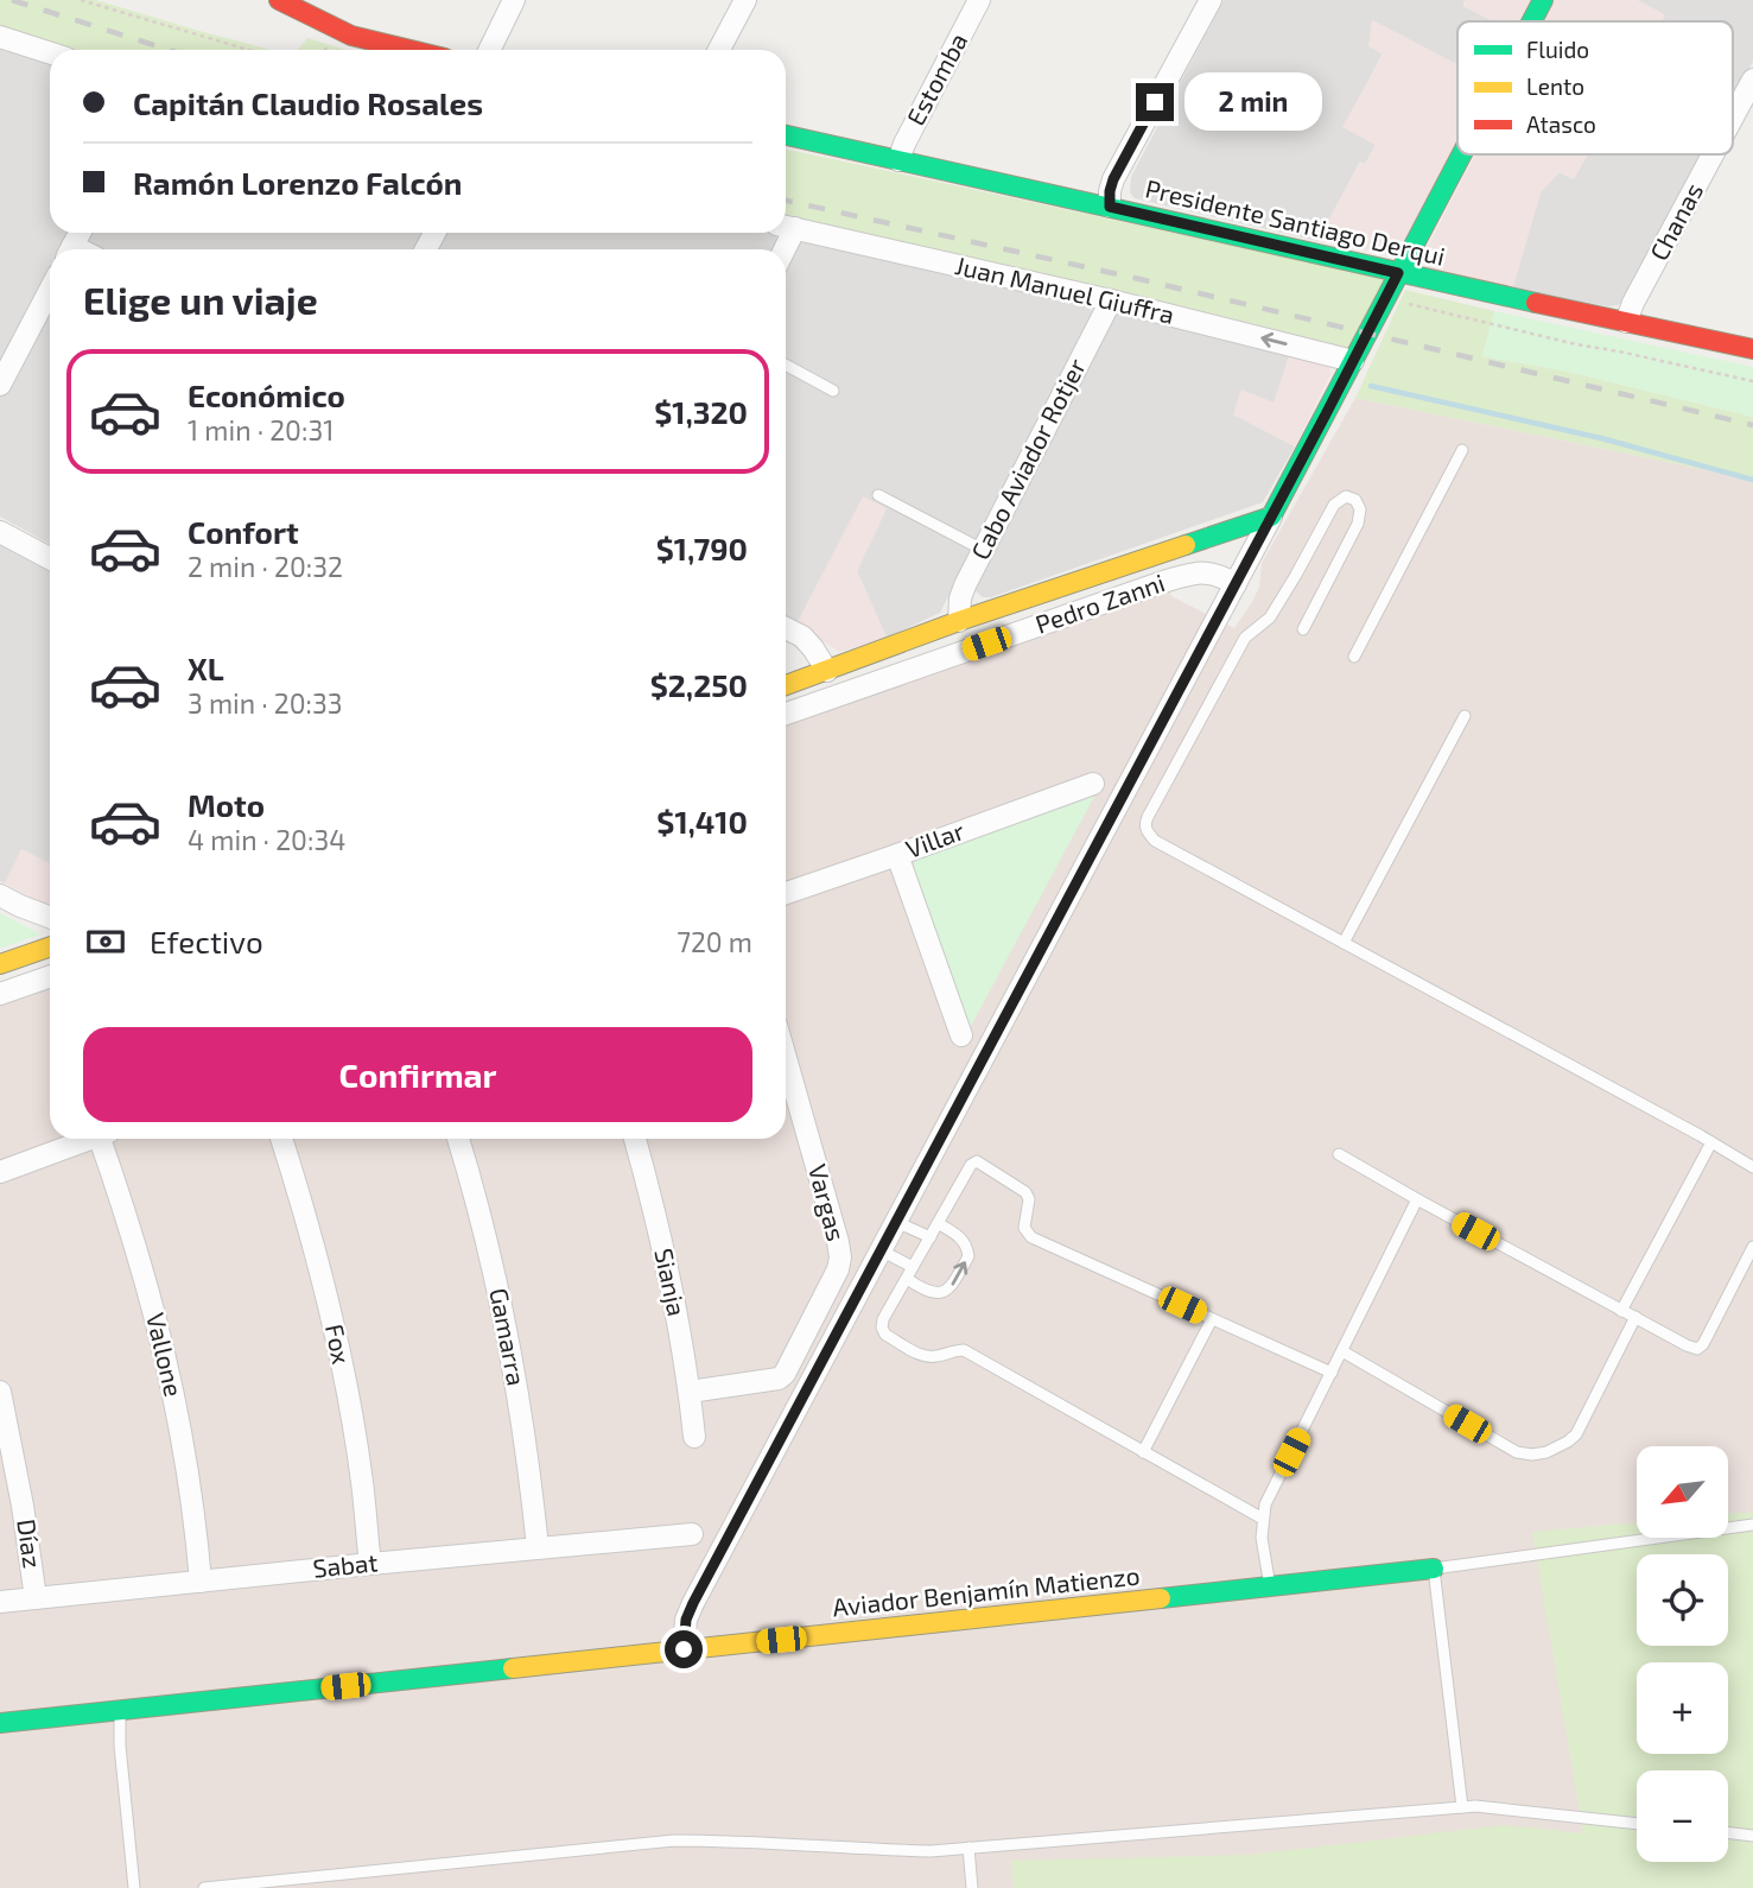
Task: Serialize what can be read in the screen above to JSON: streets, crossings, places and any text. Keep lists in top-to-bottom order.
{
  "streets": {
    "street": [
      "Estomba",
      "Chanas",
      "Presidente Santiago Derqui",
      "Juan Manuel Giuffra",
      "Cabo Aviador Rotjer",
      "Pedro Zanni",
      "Villar",
      "Vargas",
      "Sianja",
      "Gamarra",
      "Fox",
      "Vallone",
      "Díaz",
      "Sabat",
      "Aviador Benjamín Matienzo"
    ]
  },
  "crossings": [
    ["Estomba", "Presidente Santiago Derqui"],
    ["Chanas", "Presidente Santiago Derqui"],
    ["Juan Manuel Giuffra", "Cabo Aviador Rotjer"],
    ["Vargas", "Sianja"],
    ["Gamarra", "Sabat"],
    ["Fox", "Sabat"],
    ["Vallone", "Sabat"],
    ["Díaz", "Sabat"]
  ],
  "one_way": ["Juan Manuel Giuffra"],
  "legend": ["Fluido", "Lento", "Atasco"],
  "north": "bottom left",
  "page": {
    "banner": ["Capitán Claudio Rosales", "Ramón Lorenzo Falcón"],
    "bubble": "2 min",
    "heading": "Elige un viaje",
    "list": [
      {
        "name": "Económico",
        "note": "1 min · 20:31",
        "value": "$1,320"
      },
      {
        "name": "Confort",
        "note": "2 min · 20:32",
        "value": "$1,790"
      },
      {
        "name": "XL",
        "note": "3 min · 20:33",
        "value": "$2,250"
      },
      {
        "name": "Moto",
        "note": "4 min · 20:34",
        "value": "$1,410"
      }
    ],
    "pay": ["Efectivo", "720 m"],
    "buttons": "Confirmar",
    "map_buttons": ["+", "−"]
  }
}
